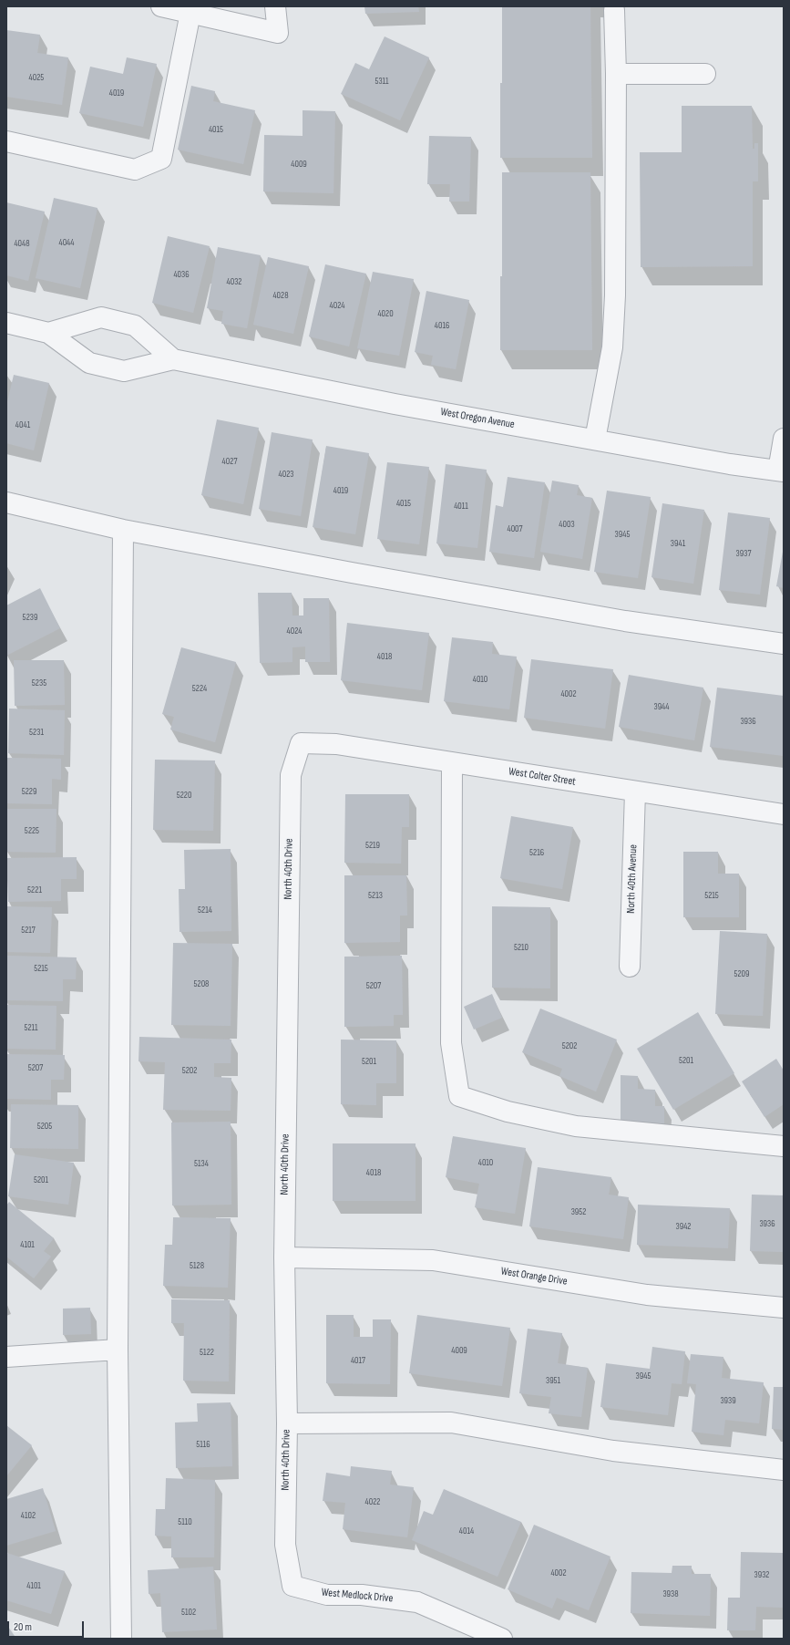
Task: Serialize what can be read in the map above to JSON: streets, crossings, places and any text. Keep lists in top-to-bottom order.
{
  "streets": {
    "street": [
      "West Oregon Avenue",
      "West Colter Street",
      "North 40th Drive",
      "North 40th Avenue",
      "West Orange Drive",
      "West Medlock Drive"
    ]
  },
  "crossings": [
    ["West Colter Street", "North 40th Drive"],
    ["West Colter Street", "North 40th Avenue"],
    ["North 40th Drive", "West Orange Drive"],
    ["North 40th Drive", "West Medlock Drive"]
  ],
  "house_numbers": [
    "4025",
    "5311",
    "4019",
    "4015",
    "4009",
    "4044",
    "4048",
    "4036",
    "4032",
    "4028",
    "4024",
    "4020",
    "4016",
    "4041",
    "4027",
    "4023",
    "4019",
    "4015",
    "4011",
    "4003",
    "4007",
    "3945",
    "3941",
    "3937",
    "5239",
    "4024",
    "4018",
    "4010",
    "5235",
    "5224",
    "4002",
    "3944",
    "3936",
    "5231",
    "5229",
    "5220",
    "5225",
    "5219",
    "5216",
    "5221",
    "5213",
    "5215",
    "5214",
    "5217",
    "5210",
    "5215",
    "5209",
    "5208",
    "5207",
    "5211",
    "5202",
    "5201",
    "5201",
    "5207",
    "5202",
    "5205",
    "4010",
    "5134",
    "4018",
    "5201",
    "3952",
    "3936",
    "3942",
    "4101",
    "5128",
    "4009",
    "5122",
    "4017",
    "3945",
    "3951",
    "3939",
    "5116",
    "4022",
    "4102",
    "5110",
    "4014",
    "4002",
    "3932",
    "4101",
    "3938",
    "5102"
  ],
  "scale_bar": "20 m"
}
